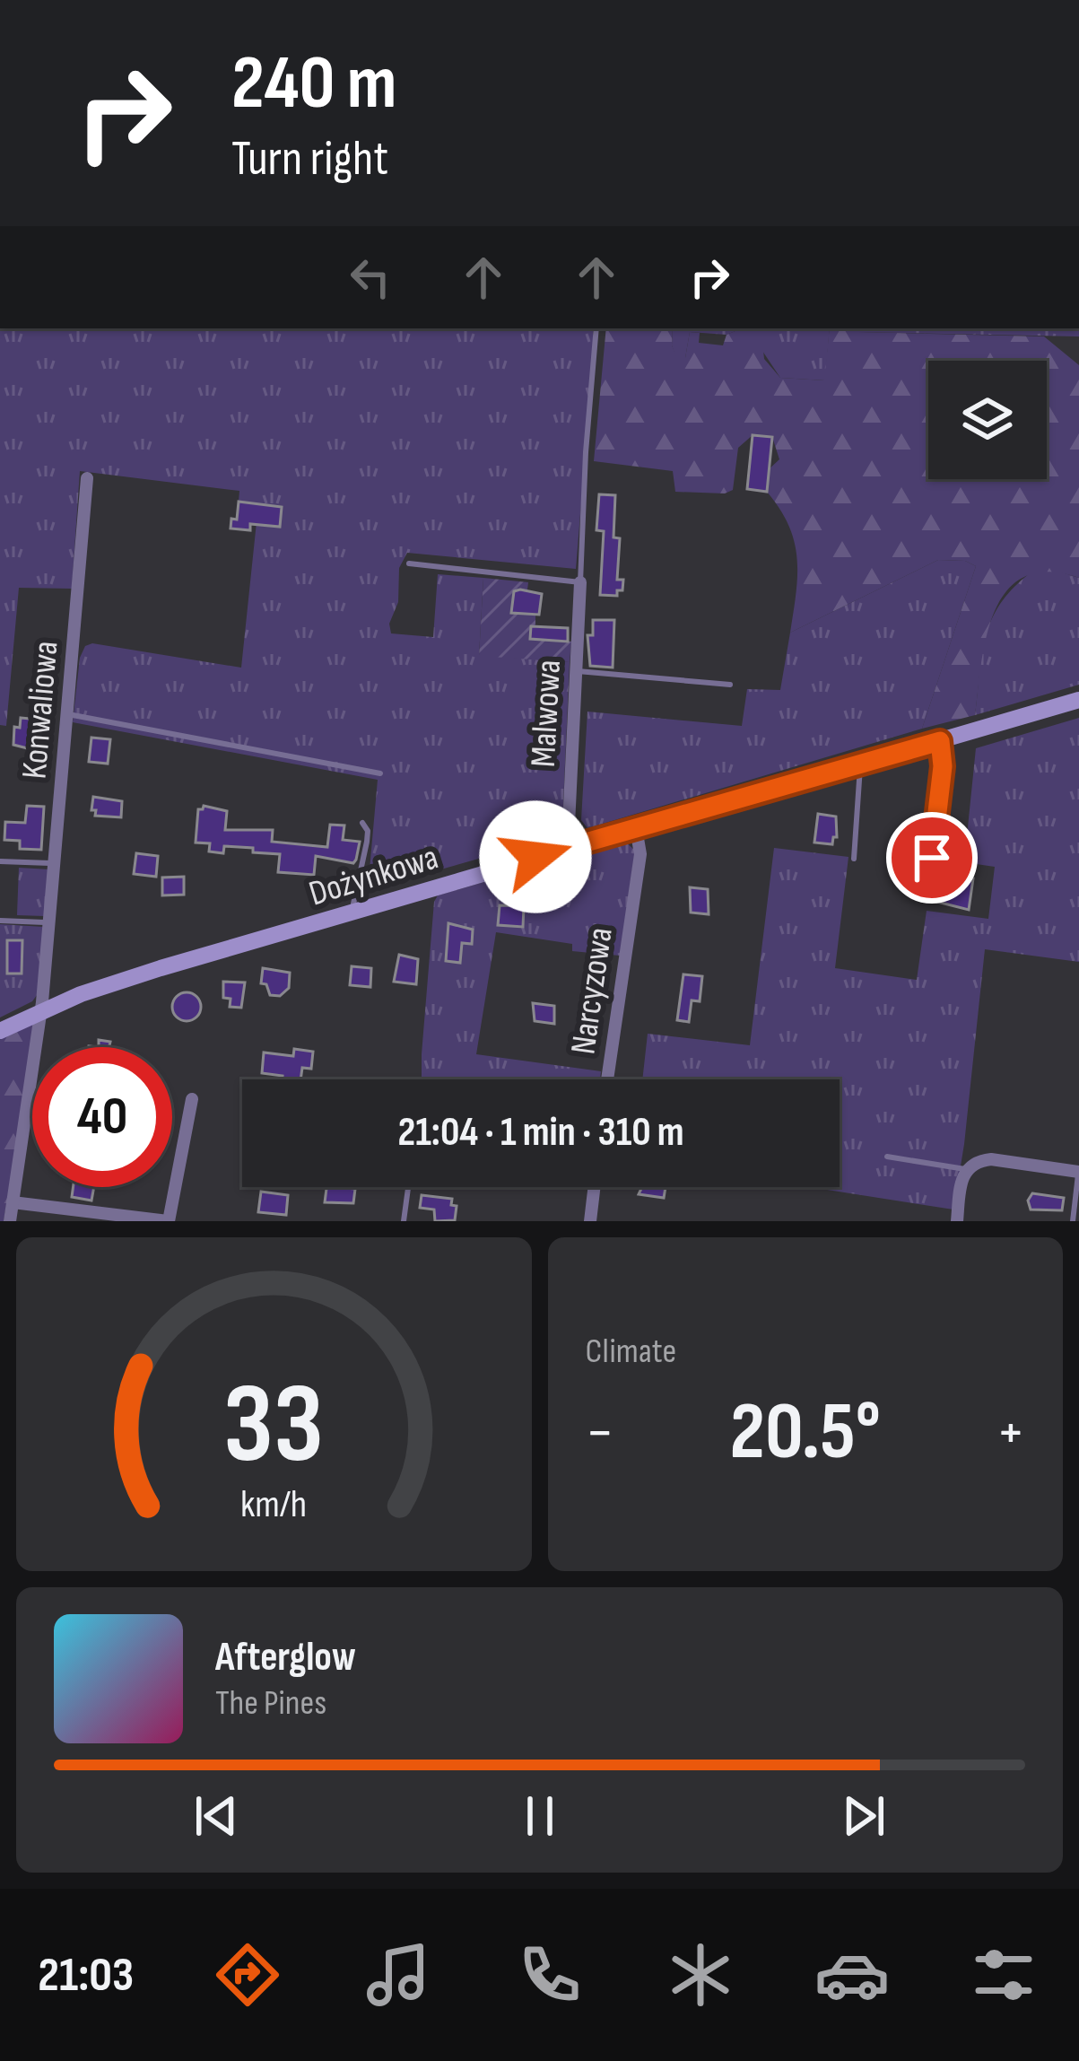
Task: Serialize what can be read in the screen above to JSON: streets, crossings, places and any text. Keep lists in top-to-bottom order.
{
  "streets": {
    "street": [
      "Konwaliowa",
      "Malwowa",
      "Dożynkowa",
      "Narcyzowa"
    ]
  },
  "crossings": [
    ["Konwaliowa", "Dożynkowa"],
    ["Malwowa", "Dożynkowa"],
    ["Dożynkowa", "Narcyzowa"]
  ],
  "page": {
    "turn": ["240 m", "Turn right"],
    "limit": "40",
    "trip": "21:04 · 1 min · 310 m",
    "tile": "Climate",
    "heat": ["−", "20.5°", "+"],
    "song": ["Afterglow", "The Pines"],
    "tabs": "21:03",
    "gauge": ["33", "km/h"]
  }
}
